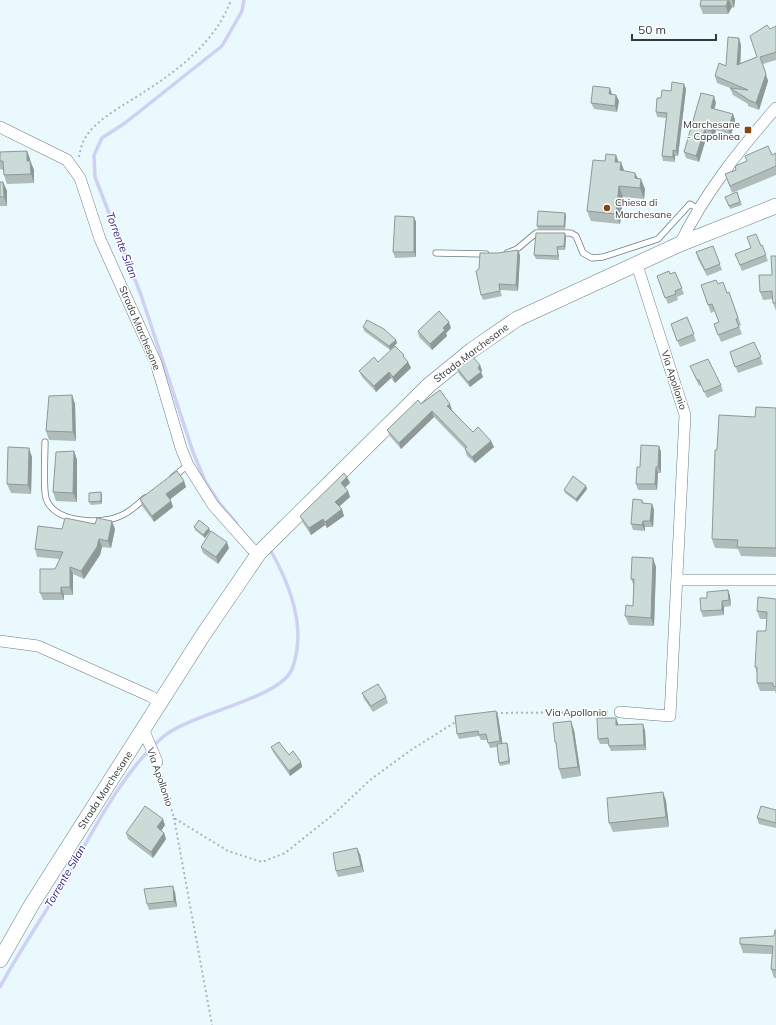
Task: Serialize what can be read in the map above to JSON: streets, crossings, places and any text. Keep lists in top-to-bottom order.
{
  "streets": {
    "main road": ["Strada Marchesane"],
    "street": ["Via Apollonio"]
  },
  "crossings": [
    ["Strada Marchesane", "Via Apollonio"]
  ],
  "water": ["Torrente Silan"],
  "places": {
    "transit": ["Marchesane - Capolinea"],
    "other": ["Chiesa di Marchesane"]
  },
  "scale_bar": "50 m"
}
